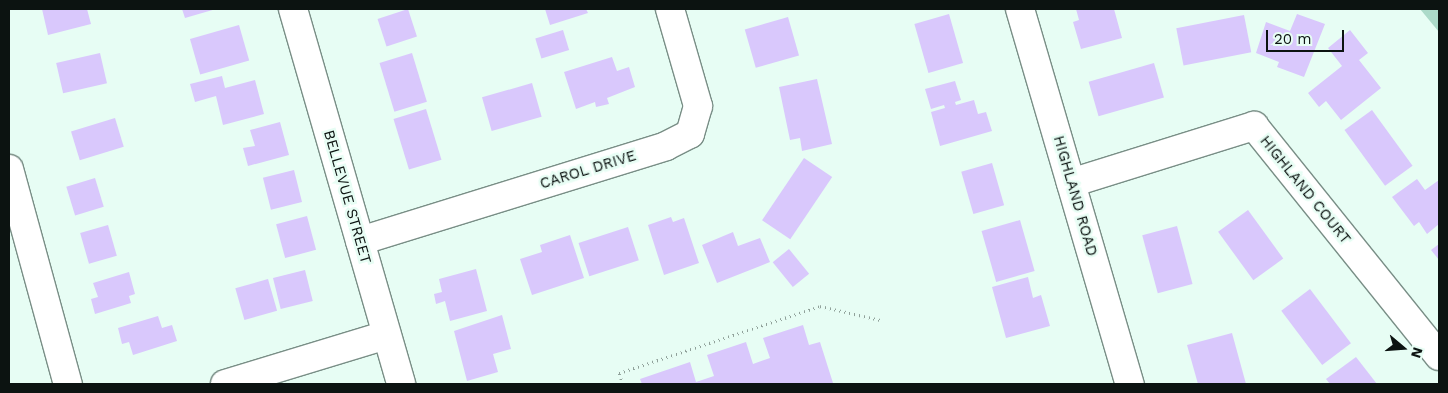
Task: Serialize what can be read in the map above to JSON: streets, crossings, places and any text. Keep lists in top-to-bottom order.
{
  "streets": {
    "street": [
      "CAROL DRIVE",
      "HIGHLAND COURT",
      "HIGHLAND ROAD",
      "BELLEVUE STREET"
    ]
  },
  "crossings": [
    ["CAROL DRIVE", "BELLEVUE STREET"],
    ["HIGHLAND COURT", "HIGHLAND ROAD"]
  ],
  "scale_bar": "20 m",
  "north": "right"
}
